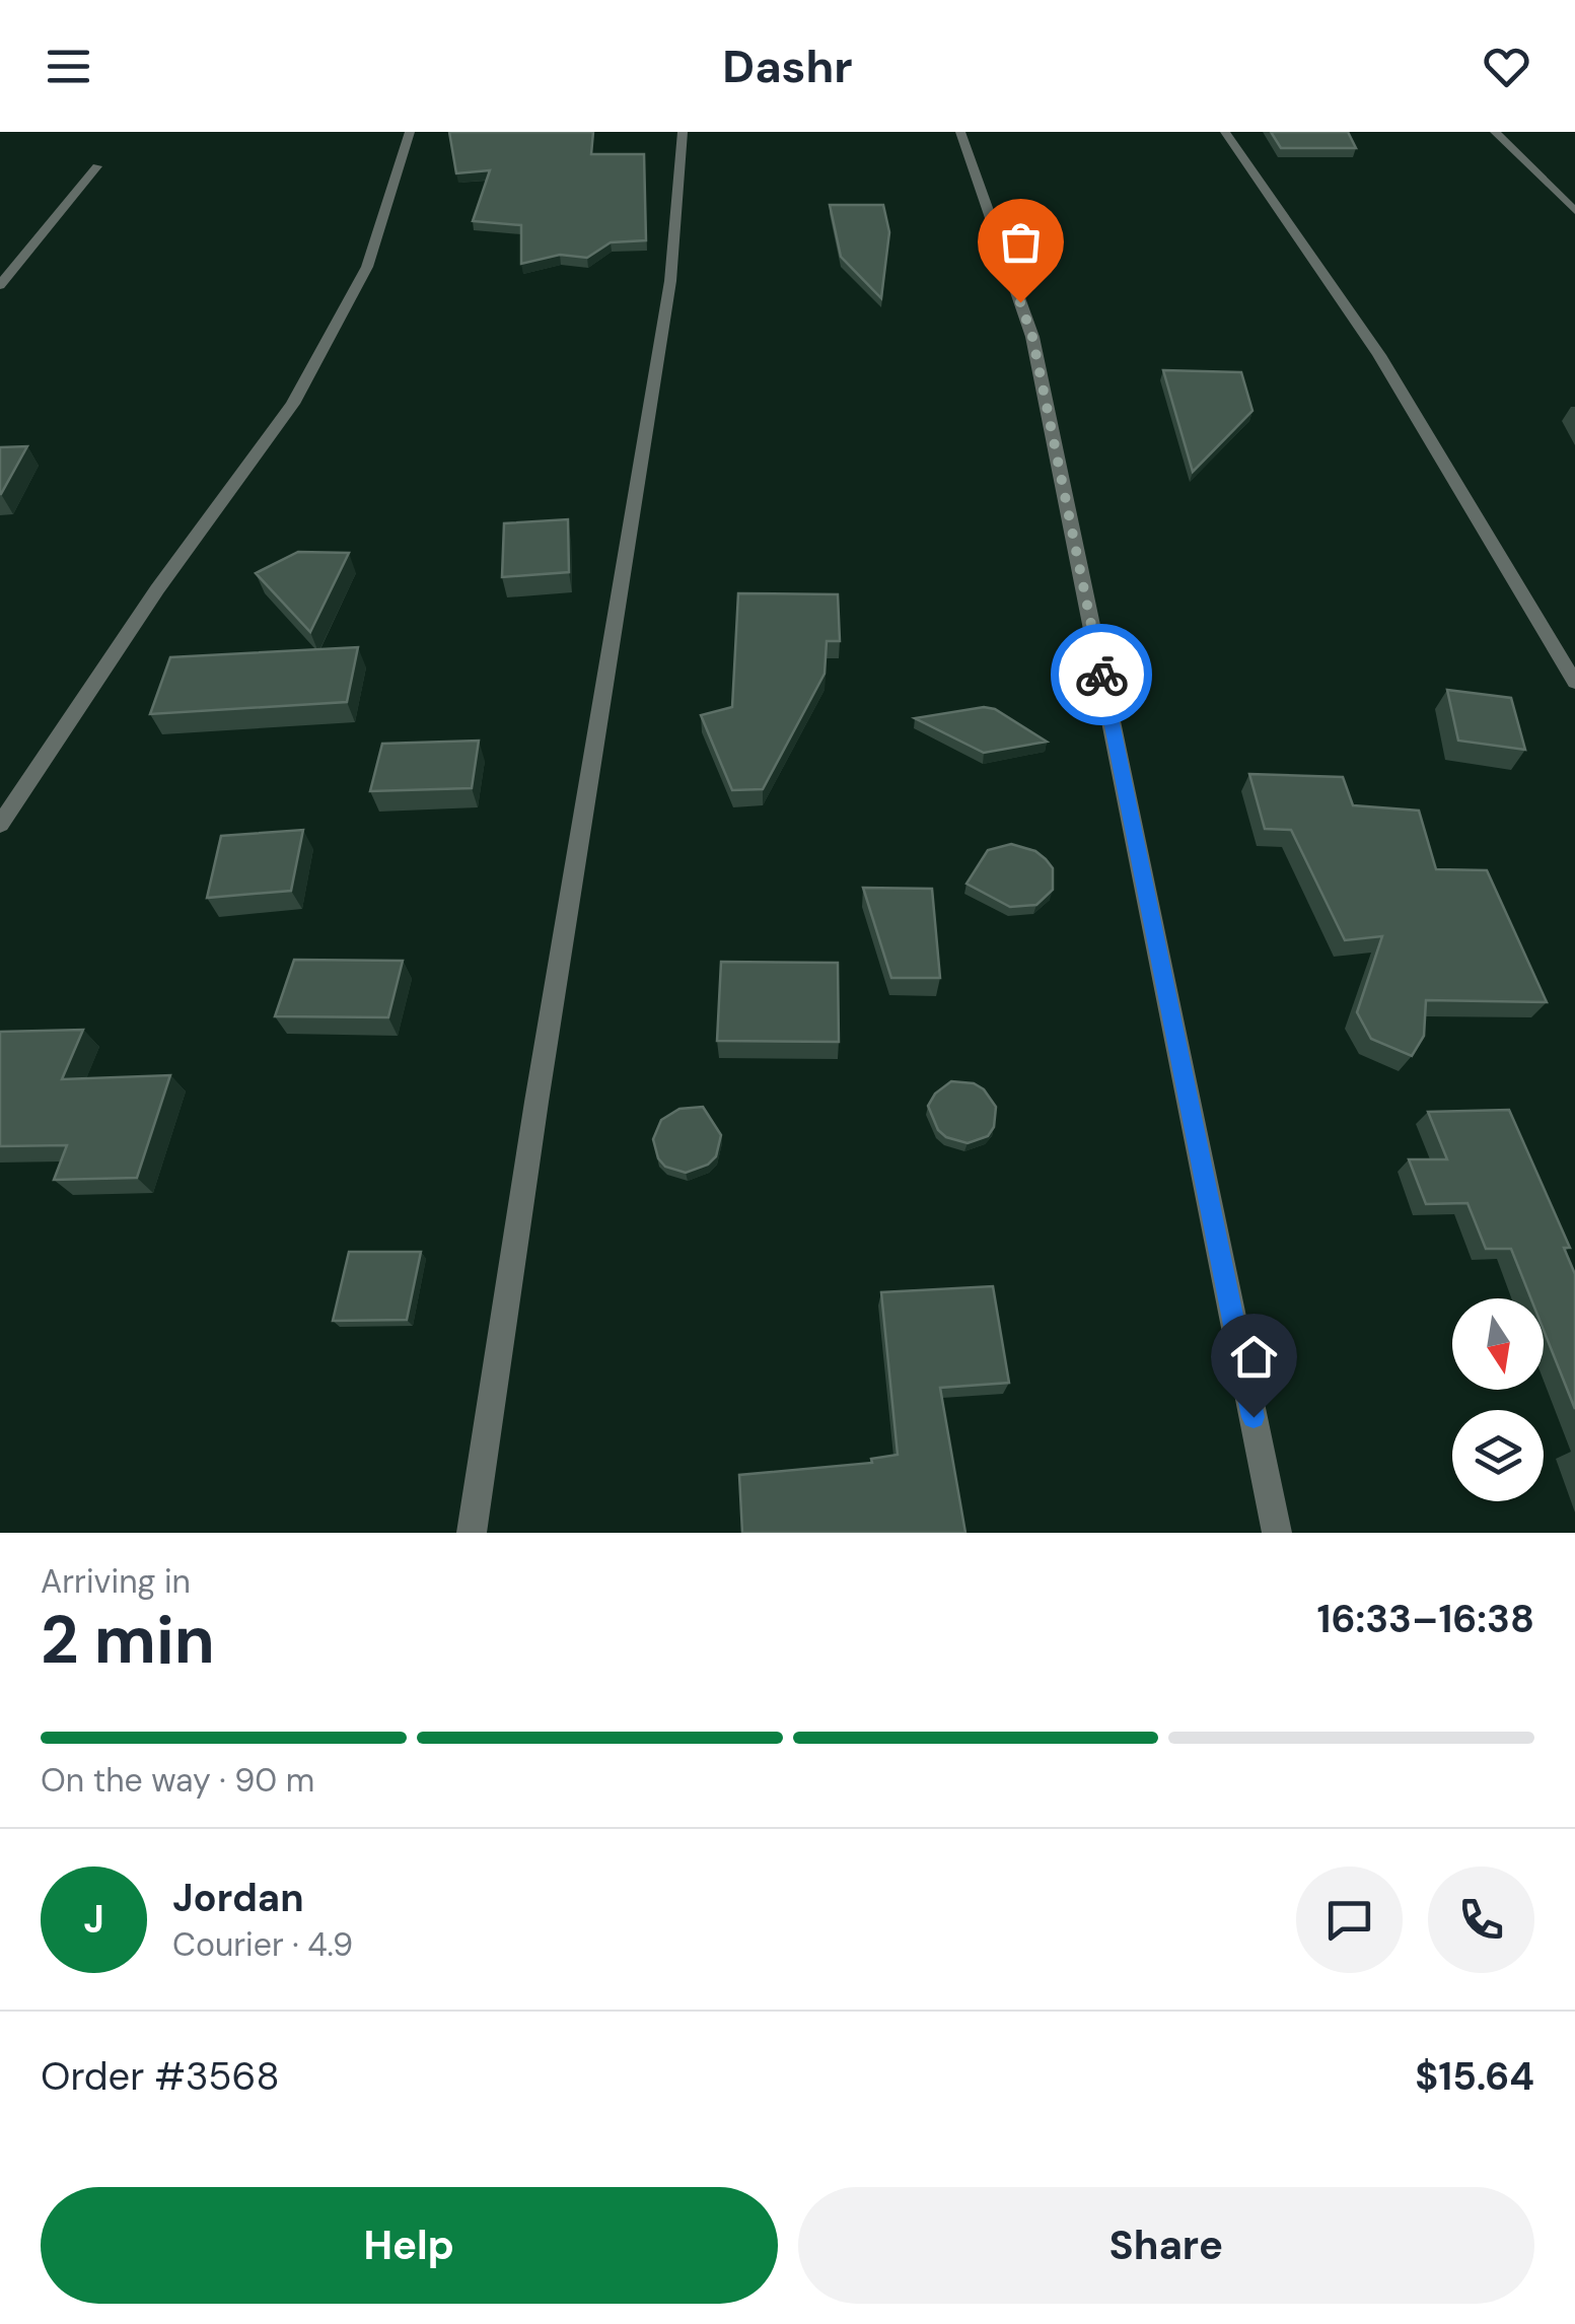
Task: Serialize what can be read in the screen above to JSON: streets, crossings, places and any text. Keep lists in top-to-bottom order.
{
  "north": "bottom",
  "page": {
    "header": "Dashr",
    "heading": ["2 min", "Arriving in", "16:33–16:38"],
    "panel": [
      "Jordan",
      "Courier · 4.9",
      "Order #3568",
      "$15.64"
    ],
    "bar": "On the way · 90 m",
    "round": "J",
    "buttons": ["Help", "Share"]
  }
}
